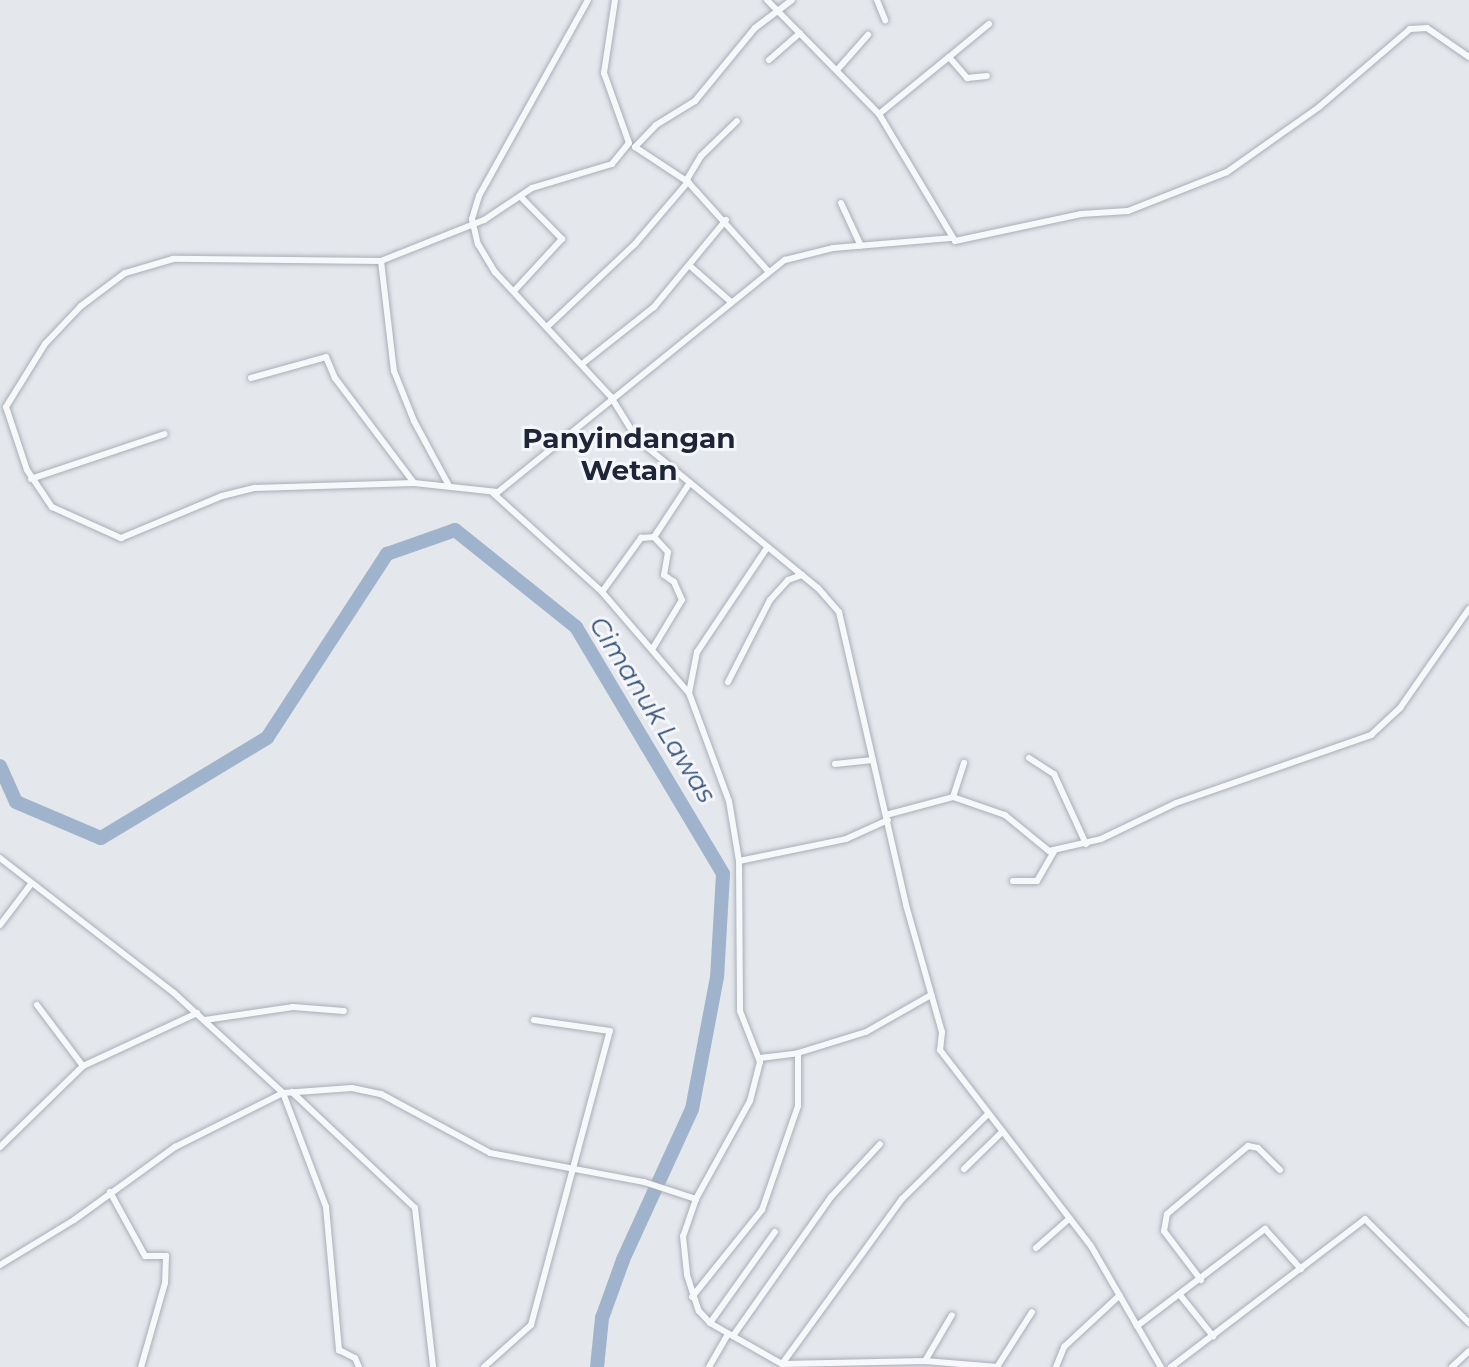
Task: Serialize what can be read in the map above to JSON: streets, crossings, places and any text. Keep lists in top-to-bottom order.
{
  "districts": ["Panyindangan Wetan"],
  "water": ["Cimanuk Lawas"]
}
